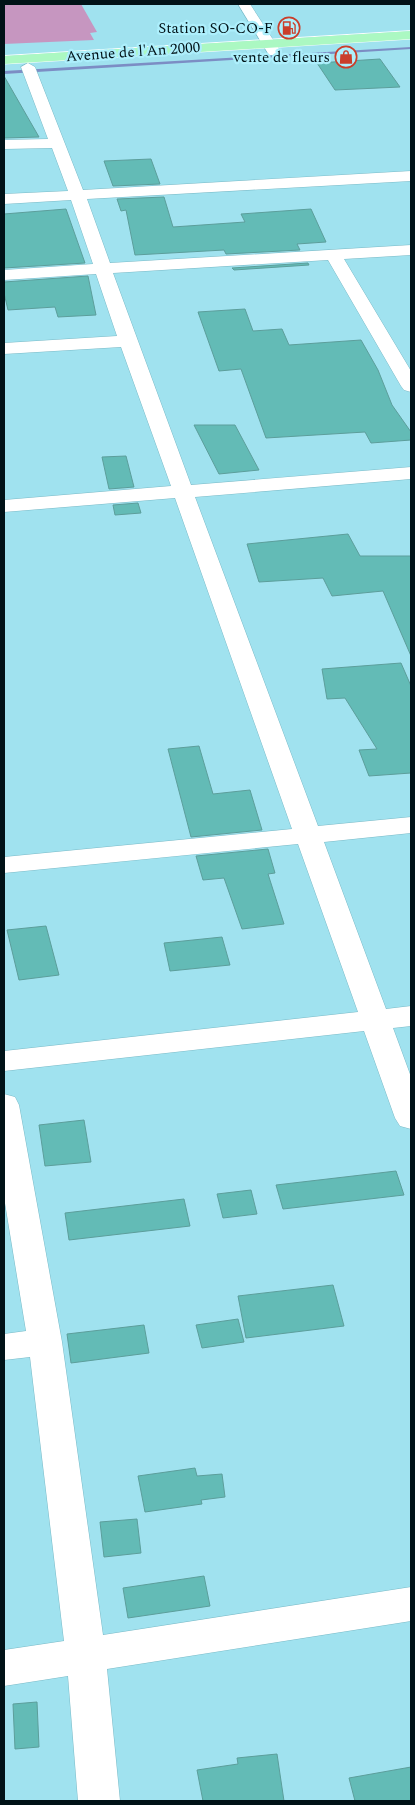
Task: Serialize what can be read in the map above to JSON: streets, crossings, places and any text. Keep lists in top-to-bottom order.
{
  "streets": {
    "main road": ["Avenue de l'An 2000"]
  },
  "places": {
    "fuel station": ["Station SO-CO-F"],
    "shop": ["vente de fleurs"]
  }
}
